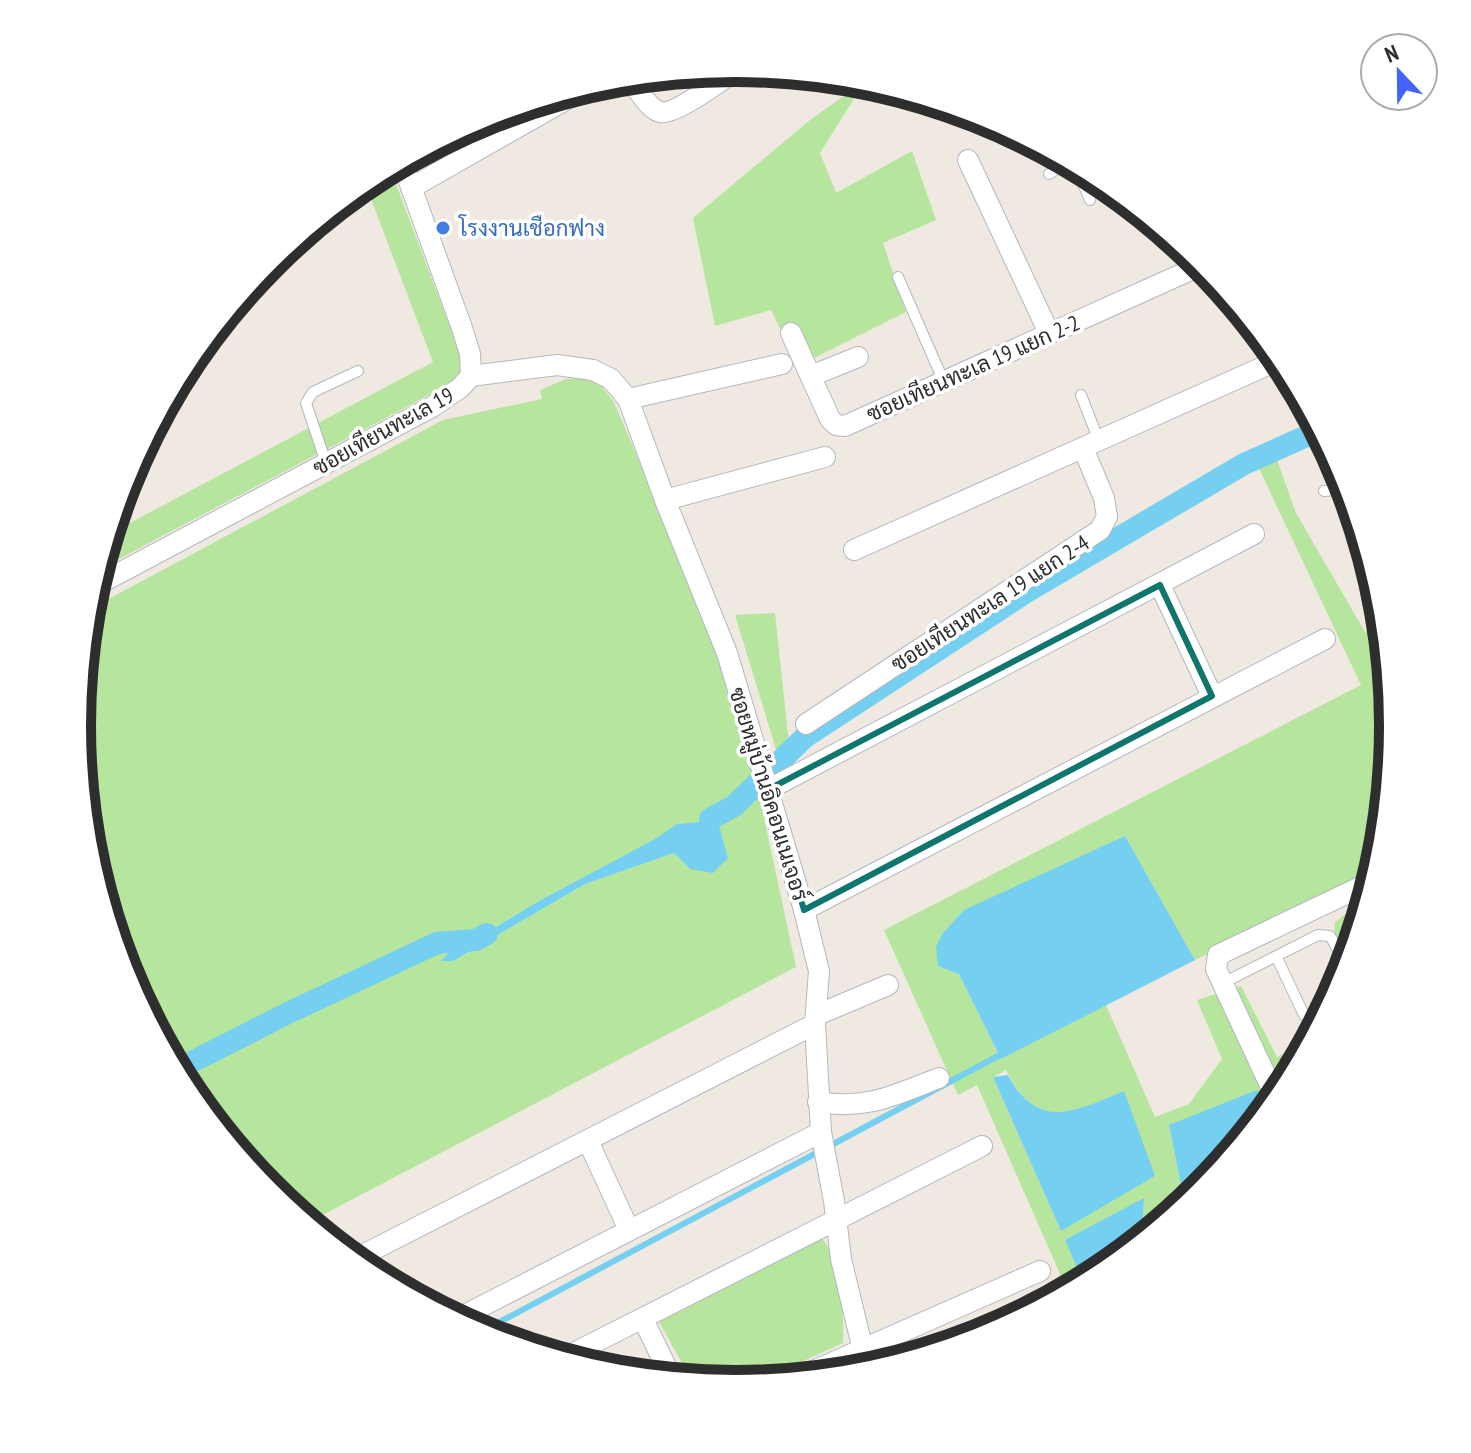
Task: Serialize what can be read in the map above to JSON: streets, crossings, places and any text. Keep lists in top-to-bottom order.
{
  "streets": {
    "street": [
      "ซอยเทียนทะเล 19 แยก 2-2",
      "ซอยเทียนทะเล 19",
      "ซอยเทียนทะเล 19 แยก 2-4",
      "ซอยหมู่บ้านอิคอนเนเจอร์"
    ]
  },
  "crossings": [
    ["ซอยเทียนทะเล 19", "ซอยหมู่บ้านอิคอนเนเจอร์"]
  ],
  "places": ["โรงงานเชือกฟาง"],
  "north": "top"
}
